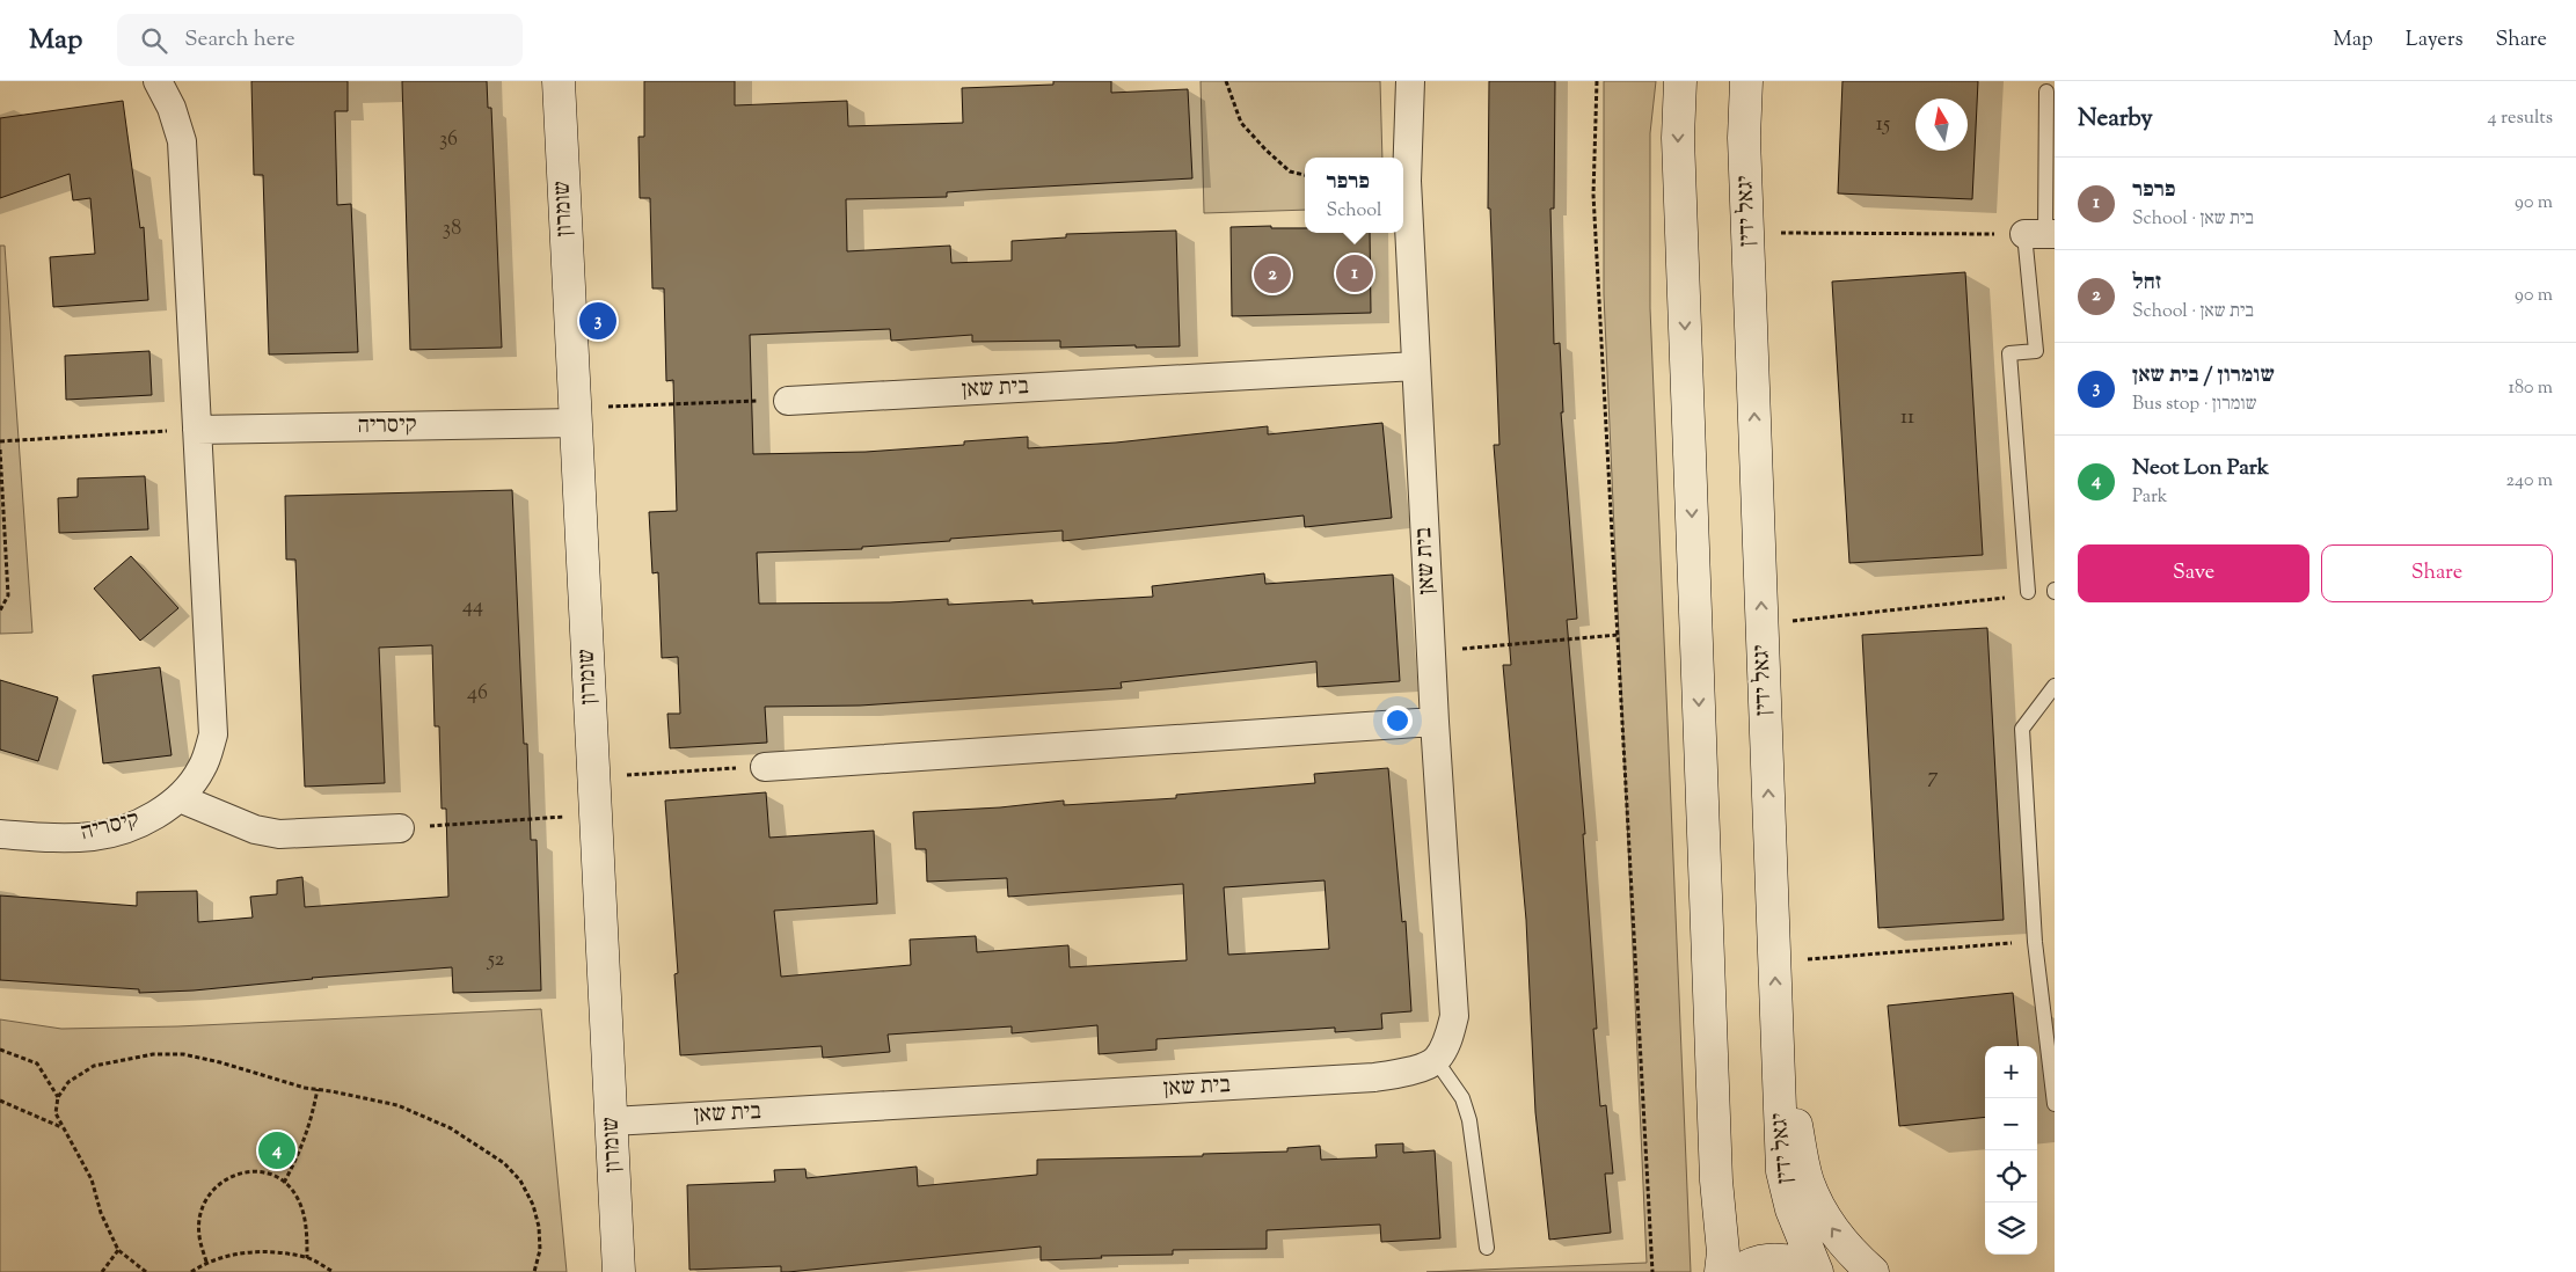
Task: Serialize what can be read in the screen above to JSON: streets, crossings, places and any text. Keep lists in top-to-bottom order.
{
  "streets": {
    "main road": ["שומרון", "יגאל ידין"],
    "street": ["בית שאן", "קיסריה"]
  },
  "crossings": [
    ["שומרון", "בית שאן"],
    ["שומרון", "קיסריה"]
  ],
  "house_numbers": [
    "15",
    "36",
    "38",
    "11",
    "44",
    "46",
    "7",
    "52"
  ],
  "north": "top",
  "page": {
    "header": "Map",
    "search": "Search here",
    "nav": ["Map", "Layers", "Share"],
    "heading": ["Nearby", "4 results"],
    "list": [
      {
        "mark": "1",
        "name": "פרפר",
        "note": "School · בית שאן",
        "value": "90 m"
      },
      {
        "mark": "2",
        "name": "זחל",
        "note": "School · בית שאן",
        "value": "90 m"
      },
      {
        "mark": "3",
        "name": "שומרון / בית שאן",
        "note": "Bus stop · שומרון",
        "value": "180 m"
      },
      {
        "mark": "4",
        "name": "Neot Lon Park",
        "note": "Park",
        "value": "240 m"
      }
    ],
    "popup": ["פרפר", "School"],
    "pins": [
      "1",
      "2",
      "3",
      "4"
    ],
    "buttons": ["Save", "Share"],
    "map_buttons": ["+", "−"]
  }
}
